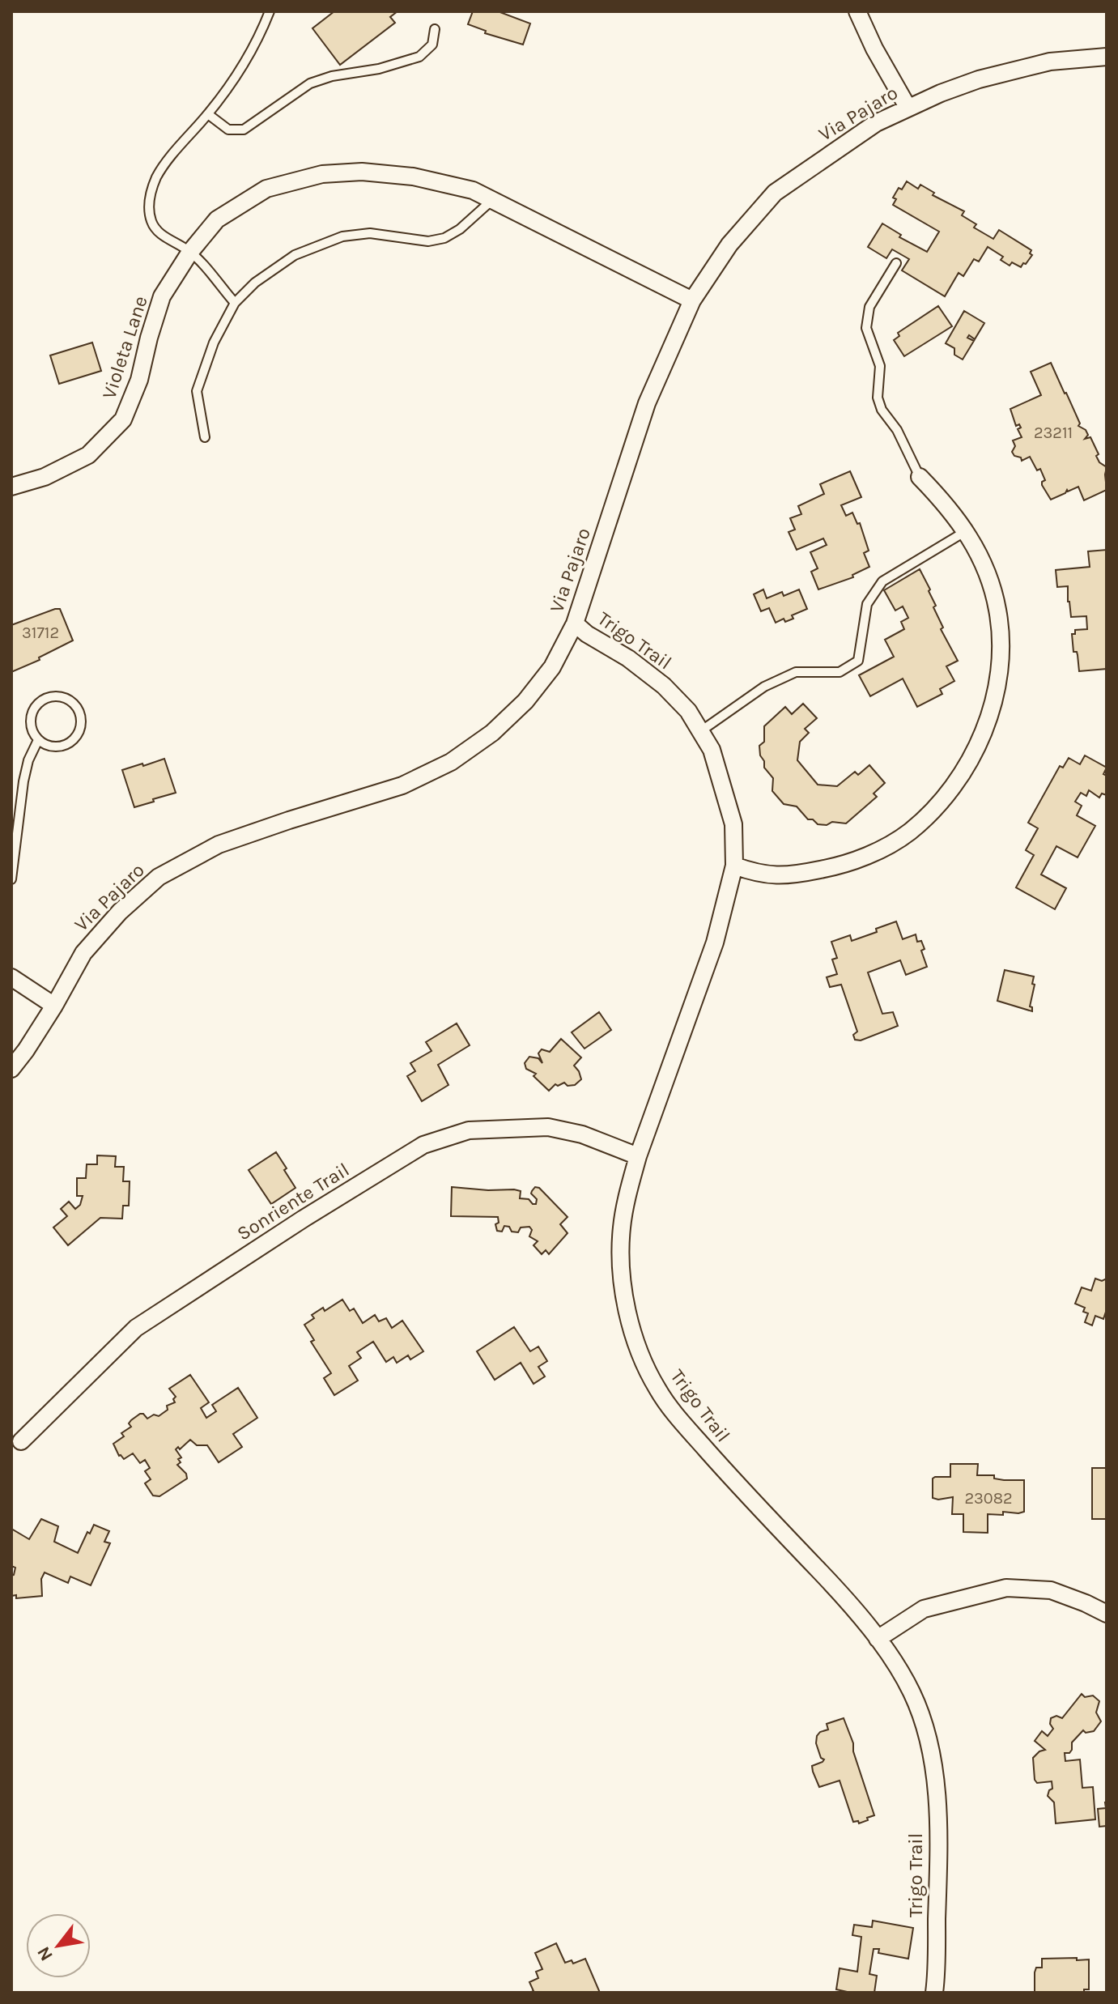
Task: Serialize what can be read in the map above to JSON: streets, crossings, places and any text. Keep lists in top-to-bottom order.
{
  "streets": {
    "street": [
      "Via Pajaro",
      "Violeta Lane",
      "Trigo Trail",
      "Sonriente Trail"
    ]
  },
  "crossings": [
    ["Via Pajaro", "Violeta Lane"],
    ["Via Pajaro", "Trigo Trail"],
    ["Trigo Trail", "Sonriente Trail"]
  ],
  "house_numbers": ["23211", "31712", "23082"],
  "north": "bottom left"
}
